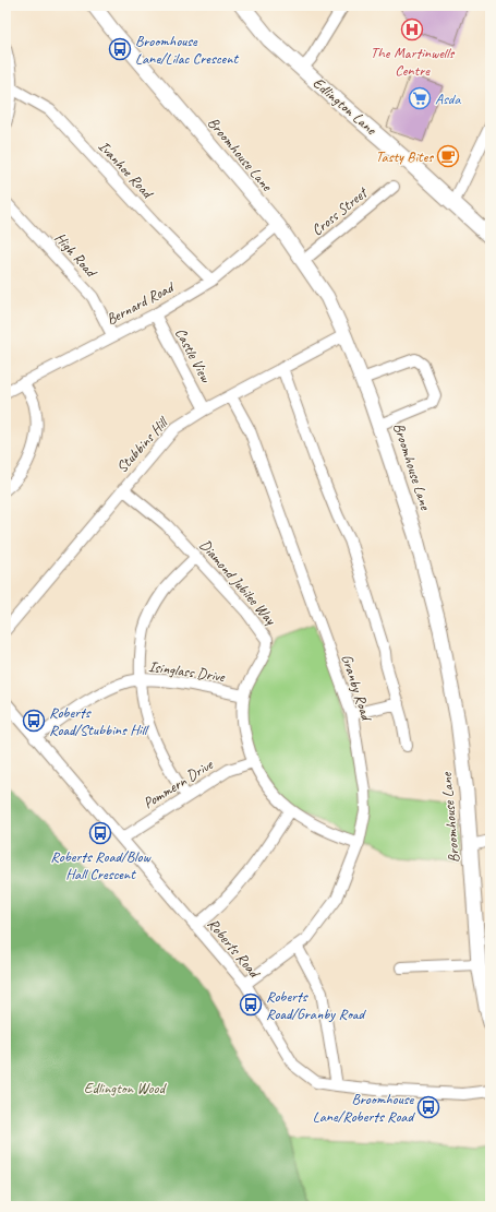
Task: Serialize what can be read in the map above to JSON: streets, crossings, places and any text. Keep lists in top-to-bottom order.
{
  "streets": {
    "main road": ["Edlington Lane"],
    "street": [
      "Broomhouse Lane",
      "Ivanhoe Road",
      "Cross Street",
      "High Road",
      "Bernard Road",
      "Castle View",
      "Stubbins Hill",
      "Diamond Jubilee Way",
      "Isinglass Drive",
      "Granby Road",
      "Pommern Drive",
      "Roberts Road"
    ]
  },
  "crossings": [
    ["Broomhouse Lane", "Cross Street"],
    ["Broomhouse Lane", "Bernard Road"],
    ["Broomhouse Lane", "Stubbins Hill"],
    ["Ivanhoe Road", "Bernard Road"],
    ["High Road", "Bernard Road"],
    ["Bernard Road", "Castle View"],
    ["Castle View", "Stubbins Hill"],
    ["Stubbins Hill", "Diamond Jubilee Way"],
    ["Stubbins Hill", "Granby Road"],
    ["Diamond Jubilee Way", "Isinglass Drive"],
    ["Diamond Jubilee Way", "Granby Road"],
    ["Diamond Jubilee Way", "Pommern Drive"],
    ["Isinglass Drive", "Roberts Road"],
    ["Granby Road", "Roberts Road"],
    ["Pommern Drive", "Roberts Road"]
  ],
  "parks": ["Edlington Wood"],
  "places": {
    "hospital": ["The Martinwells Centre"],
    "bus stop": [
      "Broomhouse Lane/Lilac Crescent",
      "Roberts Road/Stubbins Hill",
      "Roberts Road/Blow Hall Crescent",
      "Roberts Road/Granby Road",
      "Broomhouse Lane/Roberts Road"
    ],
    "supermarket": ["Asda"],
    "cafe": ["Tasty Bites"]
  }
}
